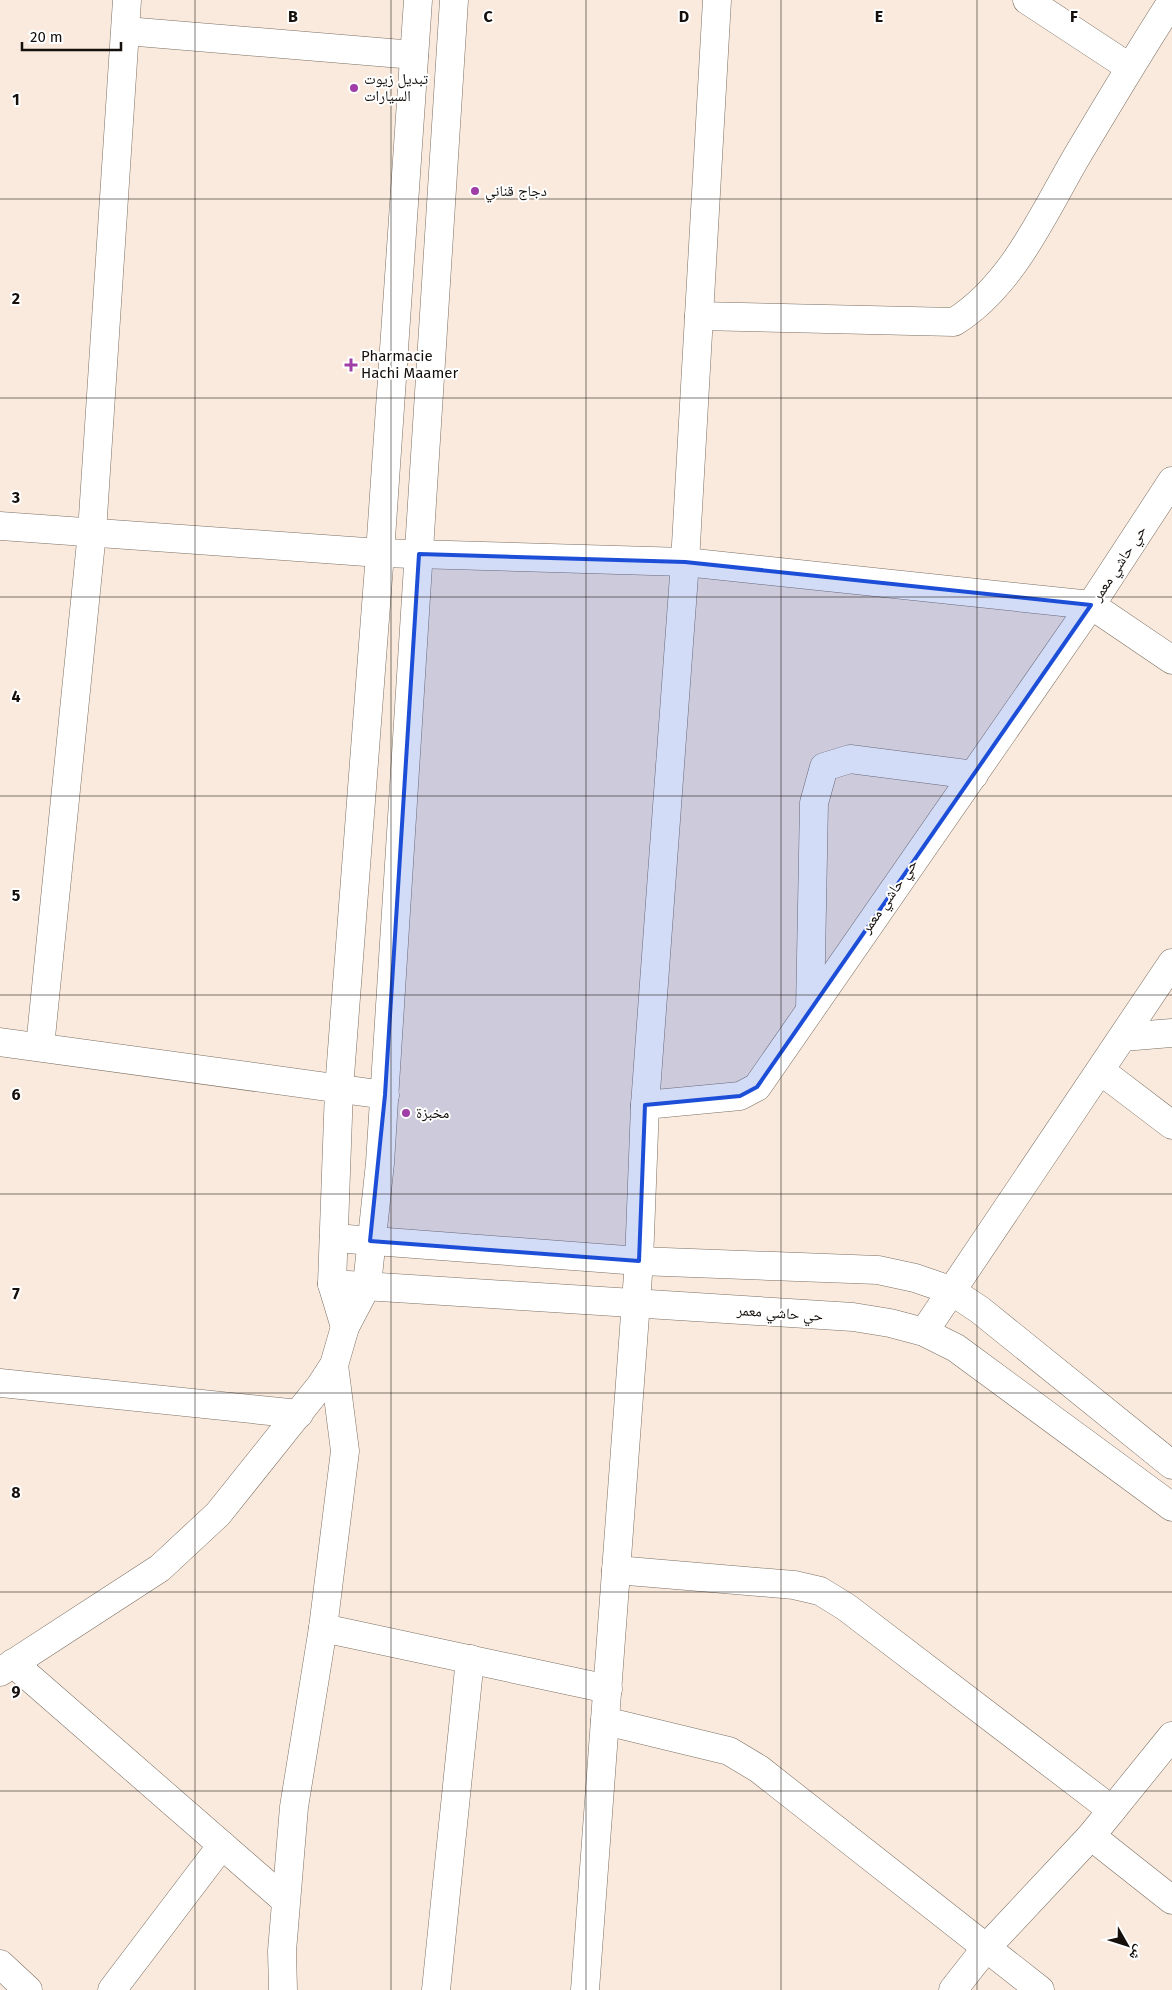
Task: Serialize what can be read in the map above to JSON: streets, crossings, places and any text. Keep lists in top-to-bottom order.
{
  "streets": {
    "street": ["حي حاشي معمر"]
  },
  "places": {
    "other": ["تبديل زيوت السيارات", "دجاج قناني", "مخبزة"],
    "health": ["Pharmacie Hachi Maamer"]
  },
  "scale_bar": "20 m",
  "north": "bottom right",
  "grid": {
    "columns": [
      "B",
      "C",
      "D",
      "E",
      "F"
    ],
    "rows": [
      "1",
      "2",
      "3",
      "4",
      "5",
      "6",
      "7",
      "8",
      "9"
    ]
  }
}
